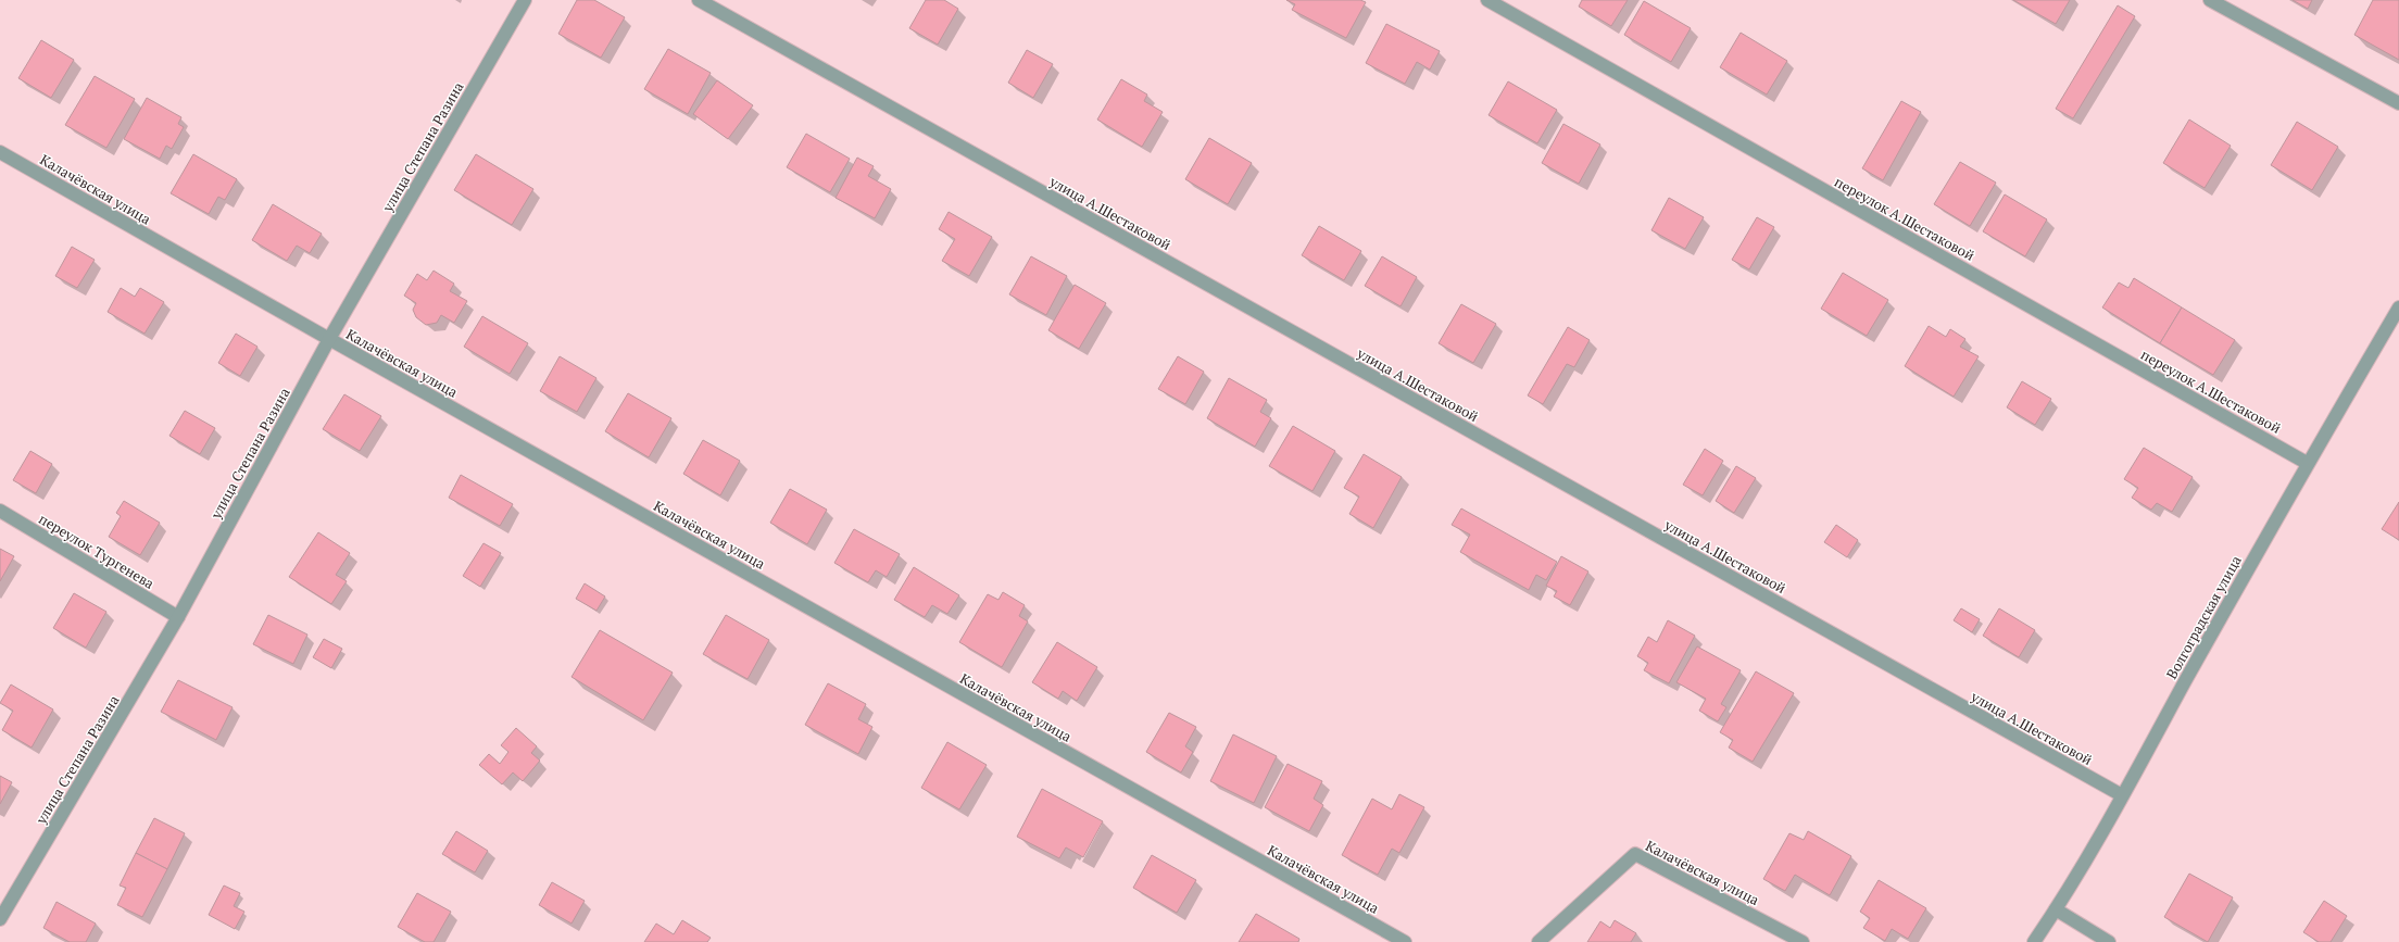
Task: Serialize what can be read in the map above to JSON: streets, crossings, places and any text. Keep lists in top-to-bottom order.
{
  "streets": {
    "street": [
      "улица Степана Разина",
      "Калачёвская улица",
      "улица А.Шестаковой",
      "переулок А.Шестаковой",
      "переулок Тургенева",
      "Волгоградская улица"
    ]
  },
  "crossings": [
    ["улица Степана Разина", "Калачёвская улица"],
    ["улица Степана Разина", "переулок Тургенева"],
    ["улица А.Шестаковой", "Волгоградская улица"],
    ["переулок А.Шестаковой", "Волгоградская улица"]
  ]
}
